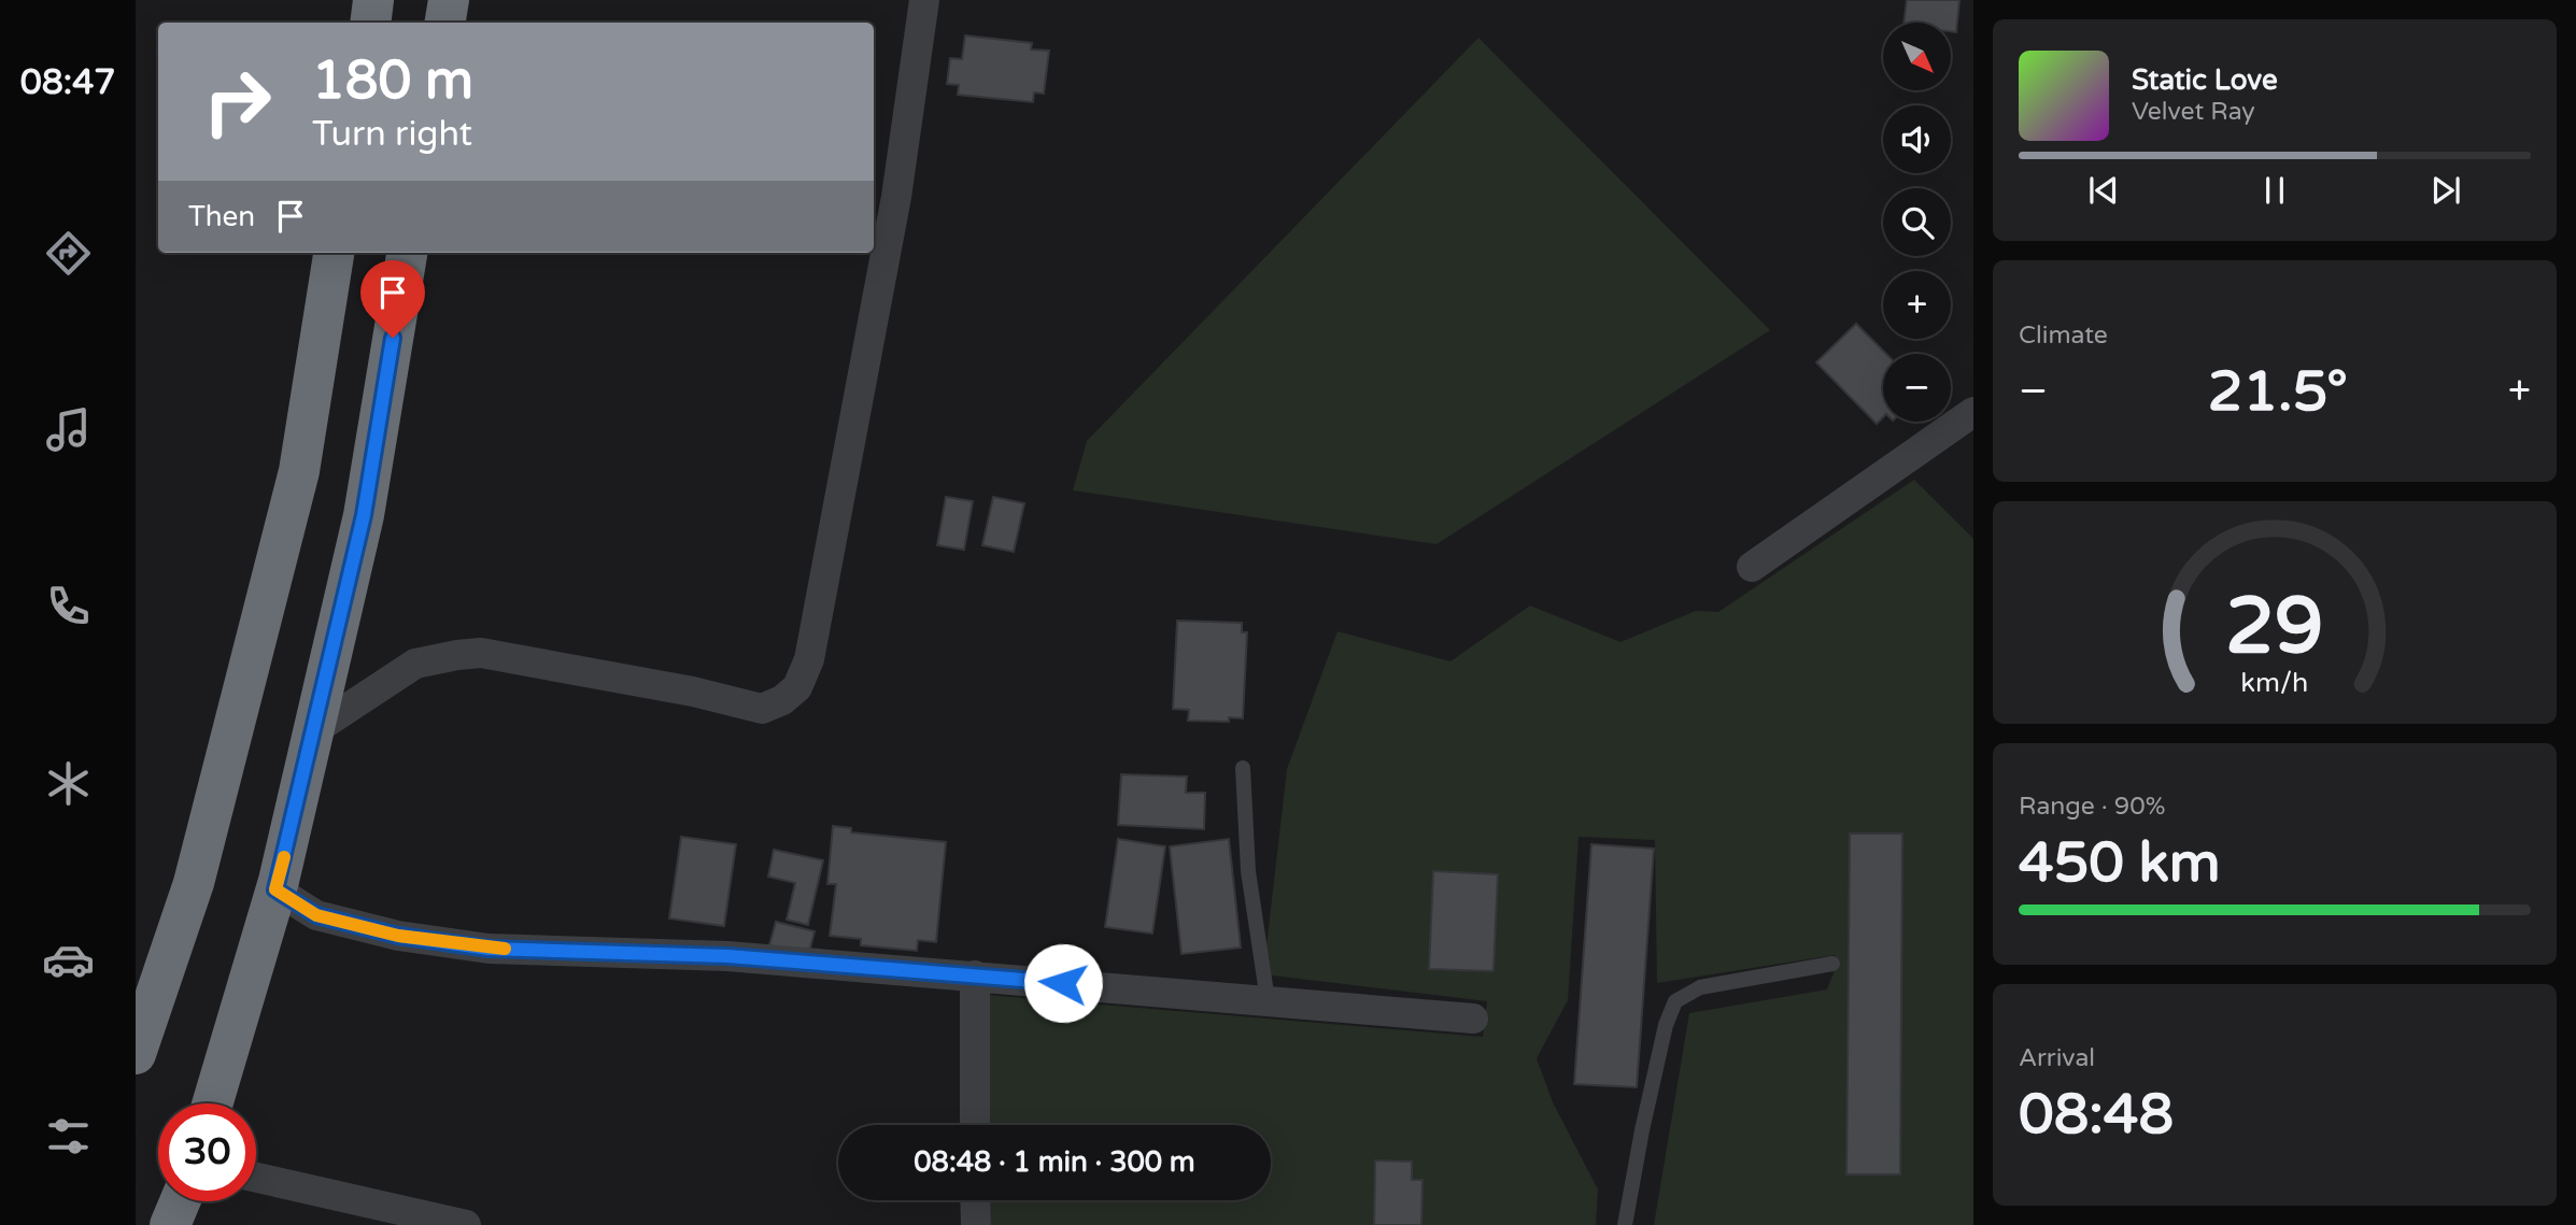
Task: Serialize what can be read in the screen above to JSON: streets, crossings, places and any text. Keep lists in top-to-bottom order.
{
  "north": "bottom right",
  "page": {
    "tabs": "08:47",
    "map_buttons": ["+", "−"],
    "turn": ["180 m", "Turn right"],
    "song": ["Static Love", "Velvet Ray"],
    "then": "Then",
    "tile": [
      "Climate",
      ["Range · 90%", "450 km"],
      ["Arrival", "08:48"]
    ],
    "heat": ["−", "21.5°", "+"],
    "limit": "30",
    "trip": "08:48 · 1 min · 300 m",
    "gauge": ["29", "km/h"]
  }
}
